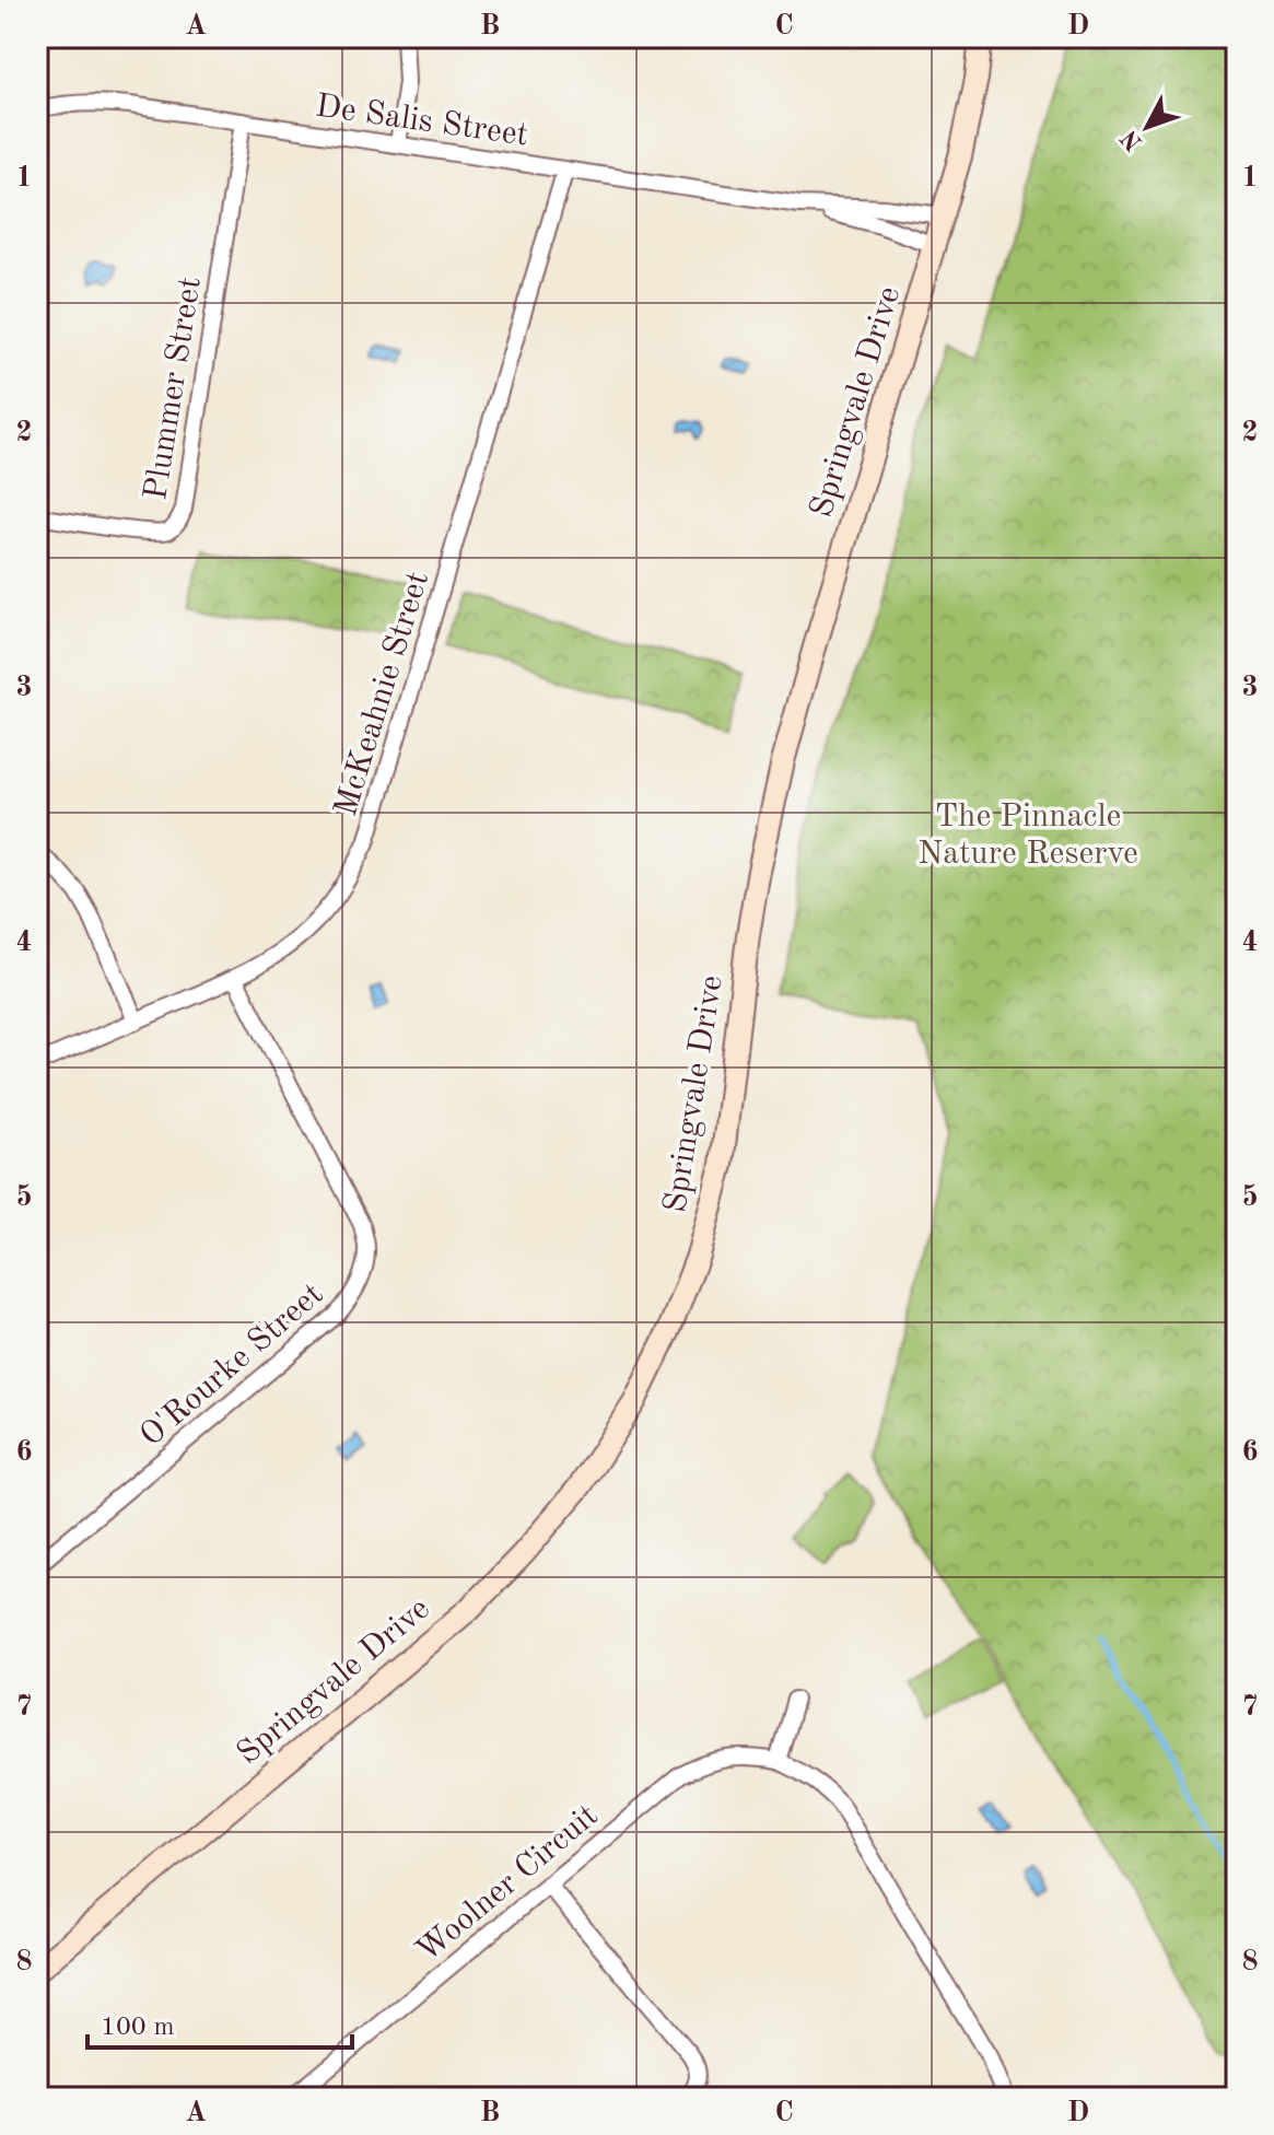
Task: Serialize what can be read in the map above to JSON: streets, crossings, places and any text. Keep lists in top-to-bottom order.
{
  "streets": {
    "main road": ["Springvale Drive"],
    "street": [
      "De Salis Street",
      "Plummer Street",
      "McKeahnie Street",
      "O'Rourke Street",
      "Woolner Circuit"
    ]
  },
  "crossings": [
    ["De Salis Street", "Plummer Street"],
    ["De Salis Street", "Springvale Drive"],
    ["De Salis Street", "McKeahnie Street"],
    ["McKeahnie Street", "O'Rourke Street"]
  ],
  "parks": ["The Pinnacle Nature Reserve"],
  "scale_bar": "100 m",
  "north": "bottom left",
  "grid": {
    "columns": [
      "A",
      "B",
      "C",
      "D"
    ],
    "rows": [
      "1",
      "2",
      "3",
      "4",
      "5",
      "6",
      "7",
      "8"
    ]
  }
}
